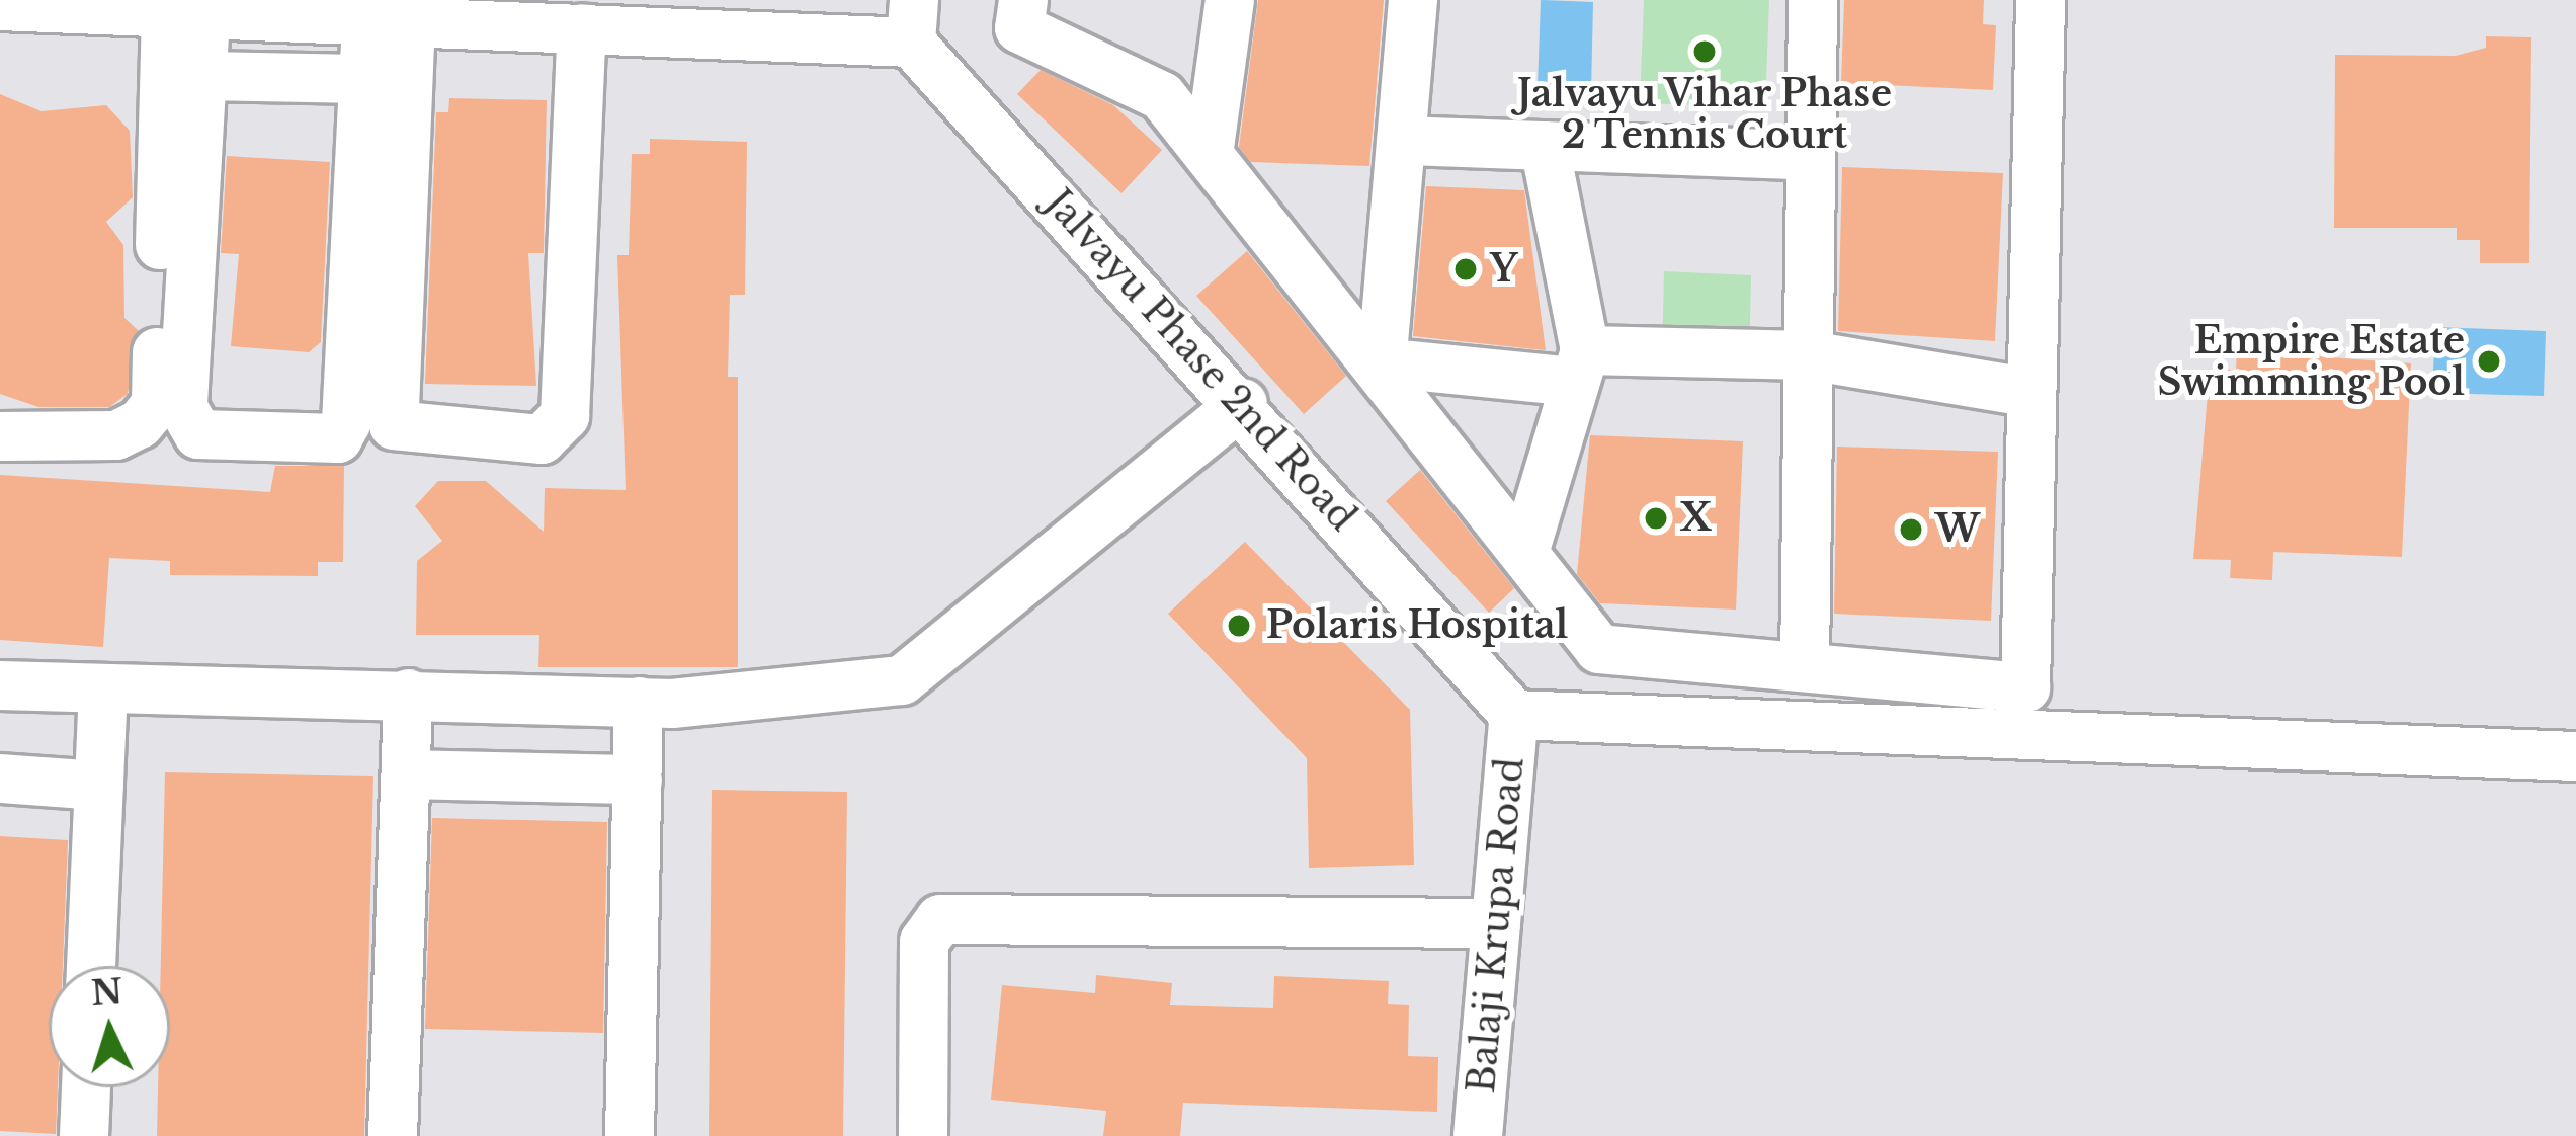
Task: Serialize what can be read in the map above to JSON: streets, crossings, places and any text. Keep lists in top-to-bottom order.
{
  "streets": {
    "street": ["Jalvayu Phase 2nd Road", "Balaji Krupa Road"]
  },
  "crossings": [
    ["Jalvayu Phase 2nd Road", "Balaji Krupa Road"]
  ],
  "places": [
    "Jalvayu Vihar Phase 2 Tennis Court",
    "Y",
    "Empire Estate Swimming Pool",
    "X",
    "W",
    "Polaris Hospital"
  ],
  "north": "top"
}
